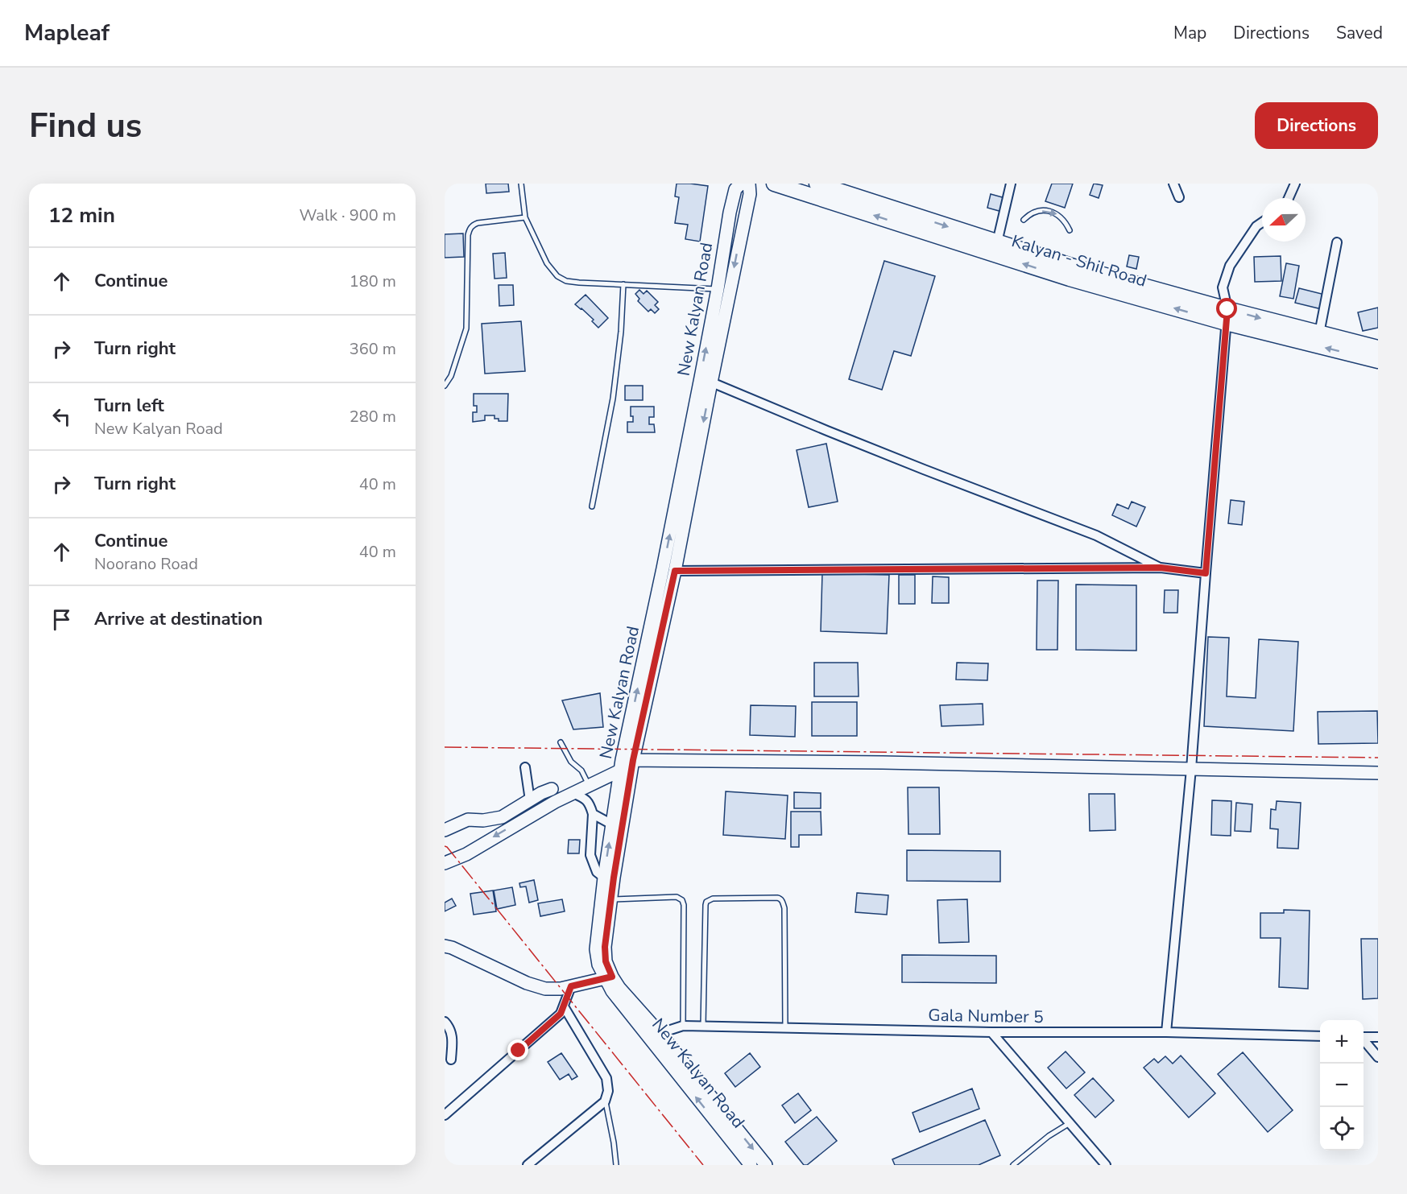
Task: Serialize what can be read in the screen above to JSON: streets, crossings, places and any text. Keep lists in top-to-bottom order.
{
  "streets": {
    "main road": ["Kalyan - Shil Road"],
    "street": ["New Kalyan Road", "Gala Number 5"]
  },
  "crossings": [
    ["New Kalyan Road", "Gala Number 5"]
  ],
  "north": "left",
  "page": {
    "header": "Mapleaf",
    "nav": ["Map", "Directions", "Saved"],
    "buttons": "Directions",
    "title": "Find us",
    "heading": ["12 min", "Walk · 900 m"],
    "list": [
      ["Continue", "180 m"],
      ["Turn right", "360 m"],
      ["Turn left", "New Kalyan Road", "280 m"],
      ["Turn right", "40 m"],
      ["Continue", "Noorano Road", "40 m"],
      "Arrive at destination"
    ],
    "map_buttons": ["+", "−"]
  }
}
